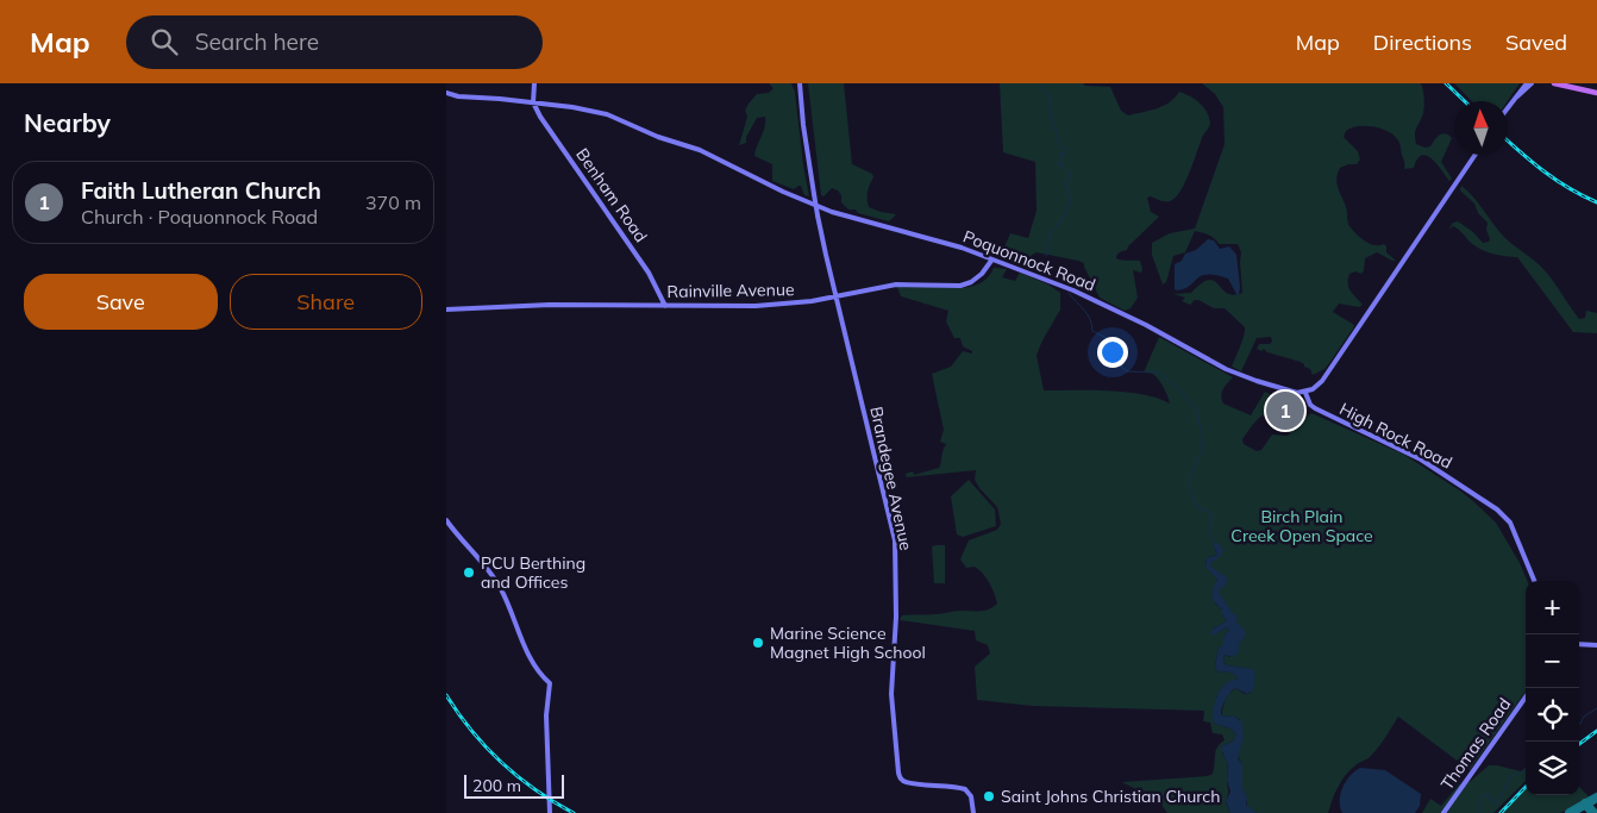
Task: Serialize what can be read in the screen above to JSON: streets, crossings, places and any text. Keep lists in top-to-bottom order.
{
  "streets": {
    "main road": [
      "Benham Road",
      "Poquonnock Road",
      "Rainville Avenue",
      "High Rock Road",
      "Brandegee Avenue",
      "Thomas Road"
    ]
  },
  "crossings": [
    ["Benham Road", "Poquonnock Road"],
    ["Benham Road", "Rainville Avenue"],
    ["Poquonnock Road", "Rainville Avenue"],
    ["Poquonnock Road", "High Rock Road"],
    ["Rainville Avenue", "Brandegee Avenue"]
  ],
  "parks": ["Birch Plain Creek Open Space"],
  "places": ["PCU Berthing and Offices", "Marine Science Magnet High School", "Saint Johns Christian Church"],
  "scale_bar": "200 m",
  "north": "top",
  "page": {
    "header": "Map",
    "search": "Search here",
    "nav": ["Map", "Directions", "Saved"],
    "heading": "Nearby",
    "list": [
      {
        "mark": "1",
        "name": "Faith Lutheran Church",
        "note": "Church · Poquonnock Road",
        "value": "370 m"
      }
    ],
    "buttons": ["Save", "Share"],
    "pins": "1",
    "map_buttons": ["+", "−"],
    "scale": "200 m"
  }
}
